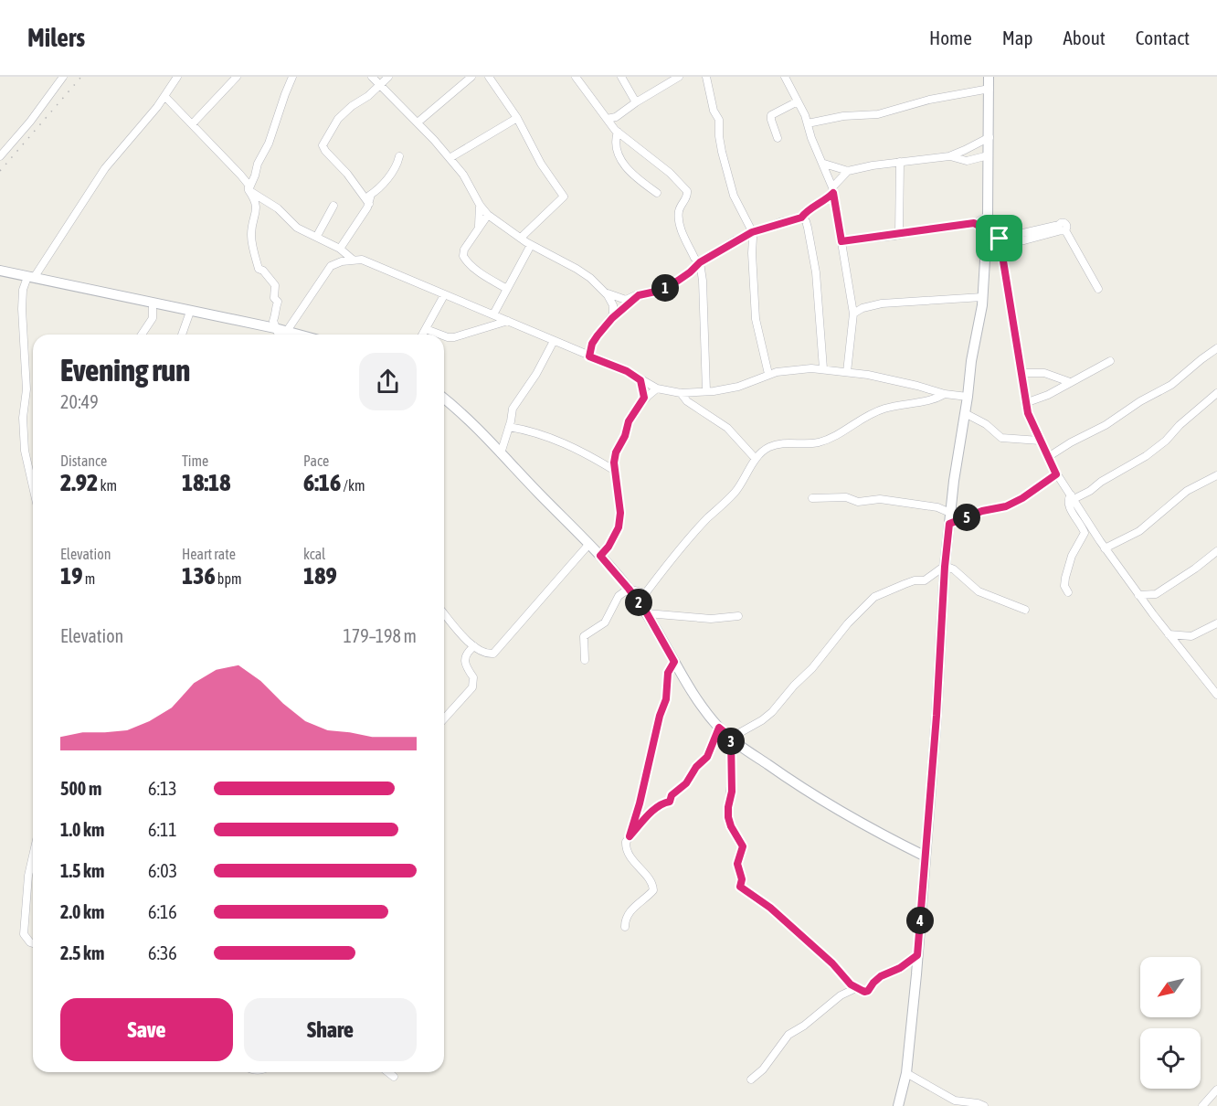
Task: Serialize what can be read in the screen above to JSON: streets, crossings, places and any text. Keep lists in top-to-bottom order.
{
  "north": "bottom left",
  "page": {
    "header": "Milers",
    "nav": [
      "Home",
      "Map",
      "About",
      "Contact"
    ],
    "pins": [
      "1",
      "5",
      "2",
      "3",
      "4"
    ],
    "heading": ["Evening run", "20:49"],
    "stats": [
      ["Distance", "2.92 km"],
      ["Time", "18:18"],
      ["Pace", "6:16 /km"],
      ["Elevation", "19 m"],
      ["Heart rate", "136 bpm"],
      ["kcal", "189"]
    ],
    "chart": ["Elevation", "179–198 m"],
    "list": [
      {
        "name": "500 m",
        "note": "6:13"
      },
      {
        "name": "1.0 km",
        "note": "6:11"
      },
      {
        "name": "1.5 km",
        "note": "6:03"
      },
      {
        "name": "2.0 km",
        "note": "6:16"
      },
      {
        "name": "2.5 km",
        "note": "6:36"
      }
    ],
    "buttons": ["Save", "Share"]
  }
}
